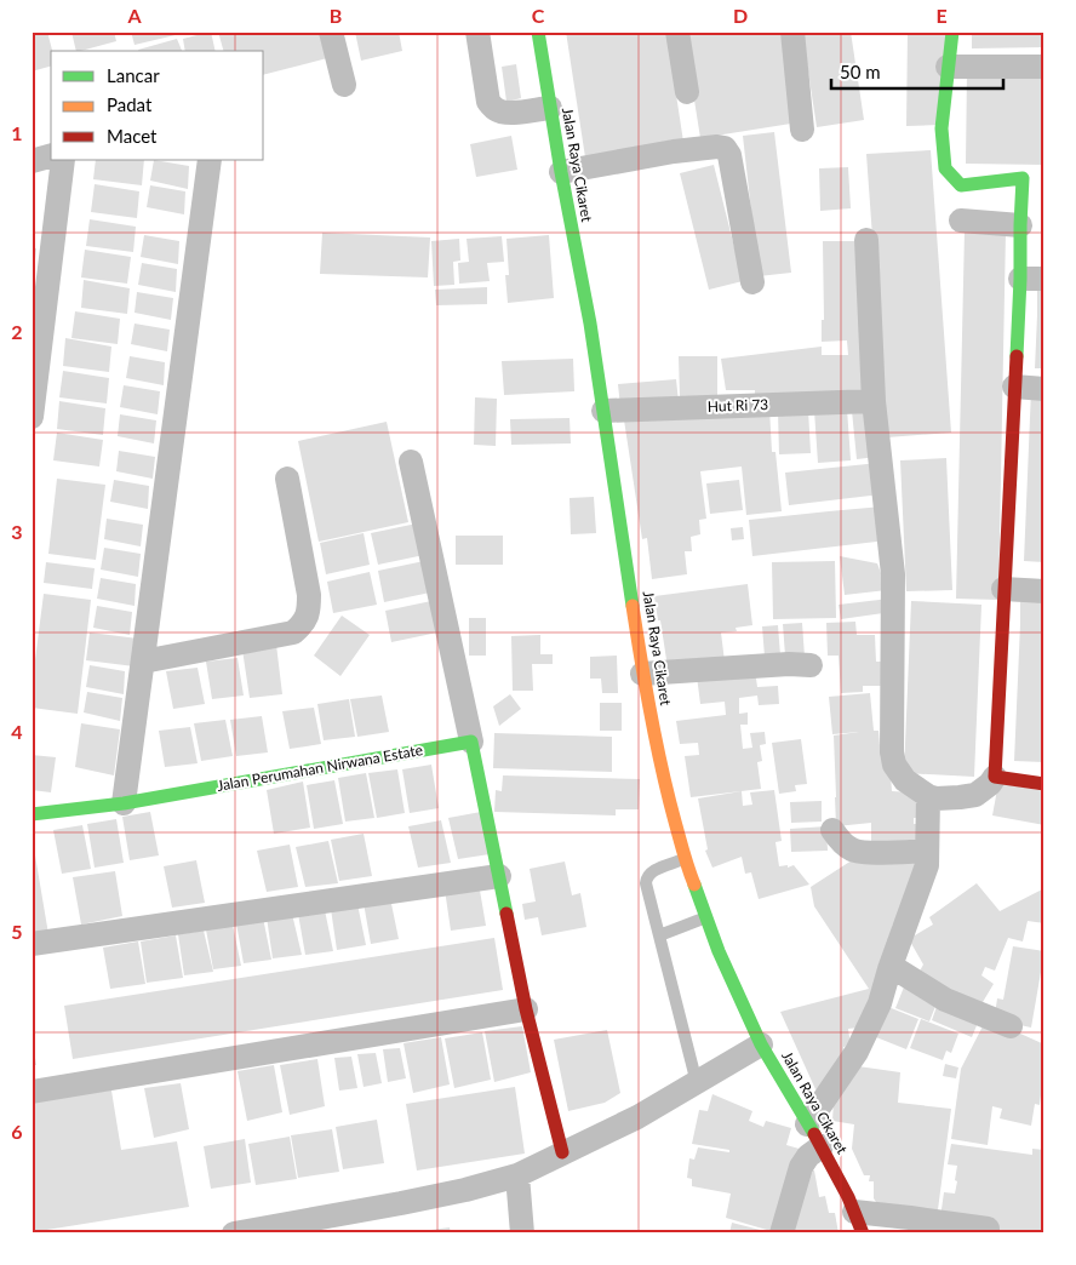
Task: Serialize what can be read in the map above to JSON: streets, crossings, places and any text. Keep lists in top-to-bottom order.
{
  "streets": {
    "street": ["Jalan Raya Cikaret", "Hut Ri 73", "Jalan Perumahan Nirwana Estate"]
  },
  "crossings": [
    ["Jalan Raya Cikaret", "Hut Ri 73"]
  ],
  "legend": ["Lancar", "Padat", "Macet"],
  "scale_bar": "50 m",
  "grid": {
    "columns": [
      "A",
      "B",
      "C",
      "D",
      "E"
    ],
    "rows": [
      "1",
      "2",
      "3",
      "4",
      "5",
      "6"
    ]
  }
}
